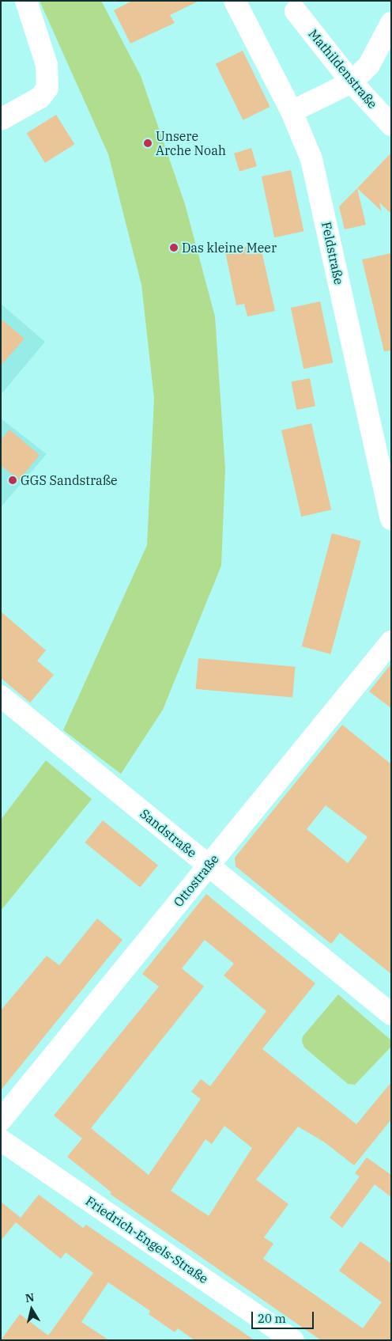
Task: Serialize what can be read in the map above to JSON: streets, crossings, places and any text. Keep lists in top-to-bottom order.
{
  "streets": {
    "street": [
      "Mathildenstraße",
      "Feldstraße",
      "Sandstraße",
      "Ottostraße",
      "Friedrich-Engels-Straße"
    ]
  },
  "crossings": [
    ["Sandstraße", "Ottostraße"]
  ],
  "places": ["Unsere Arche Noah", "Das kleine Meer", "GGS Sandstraße"],
  "scale_bar": "20 m",
  "north": "top"
}
